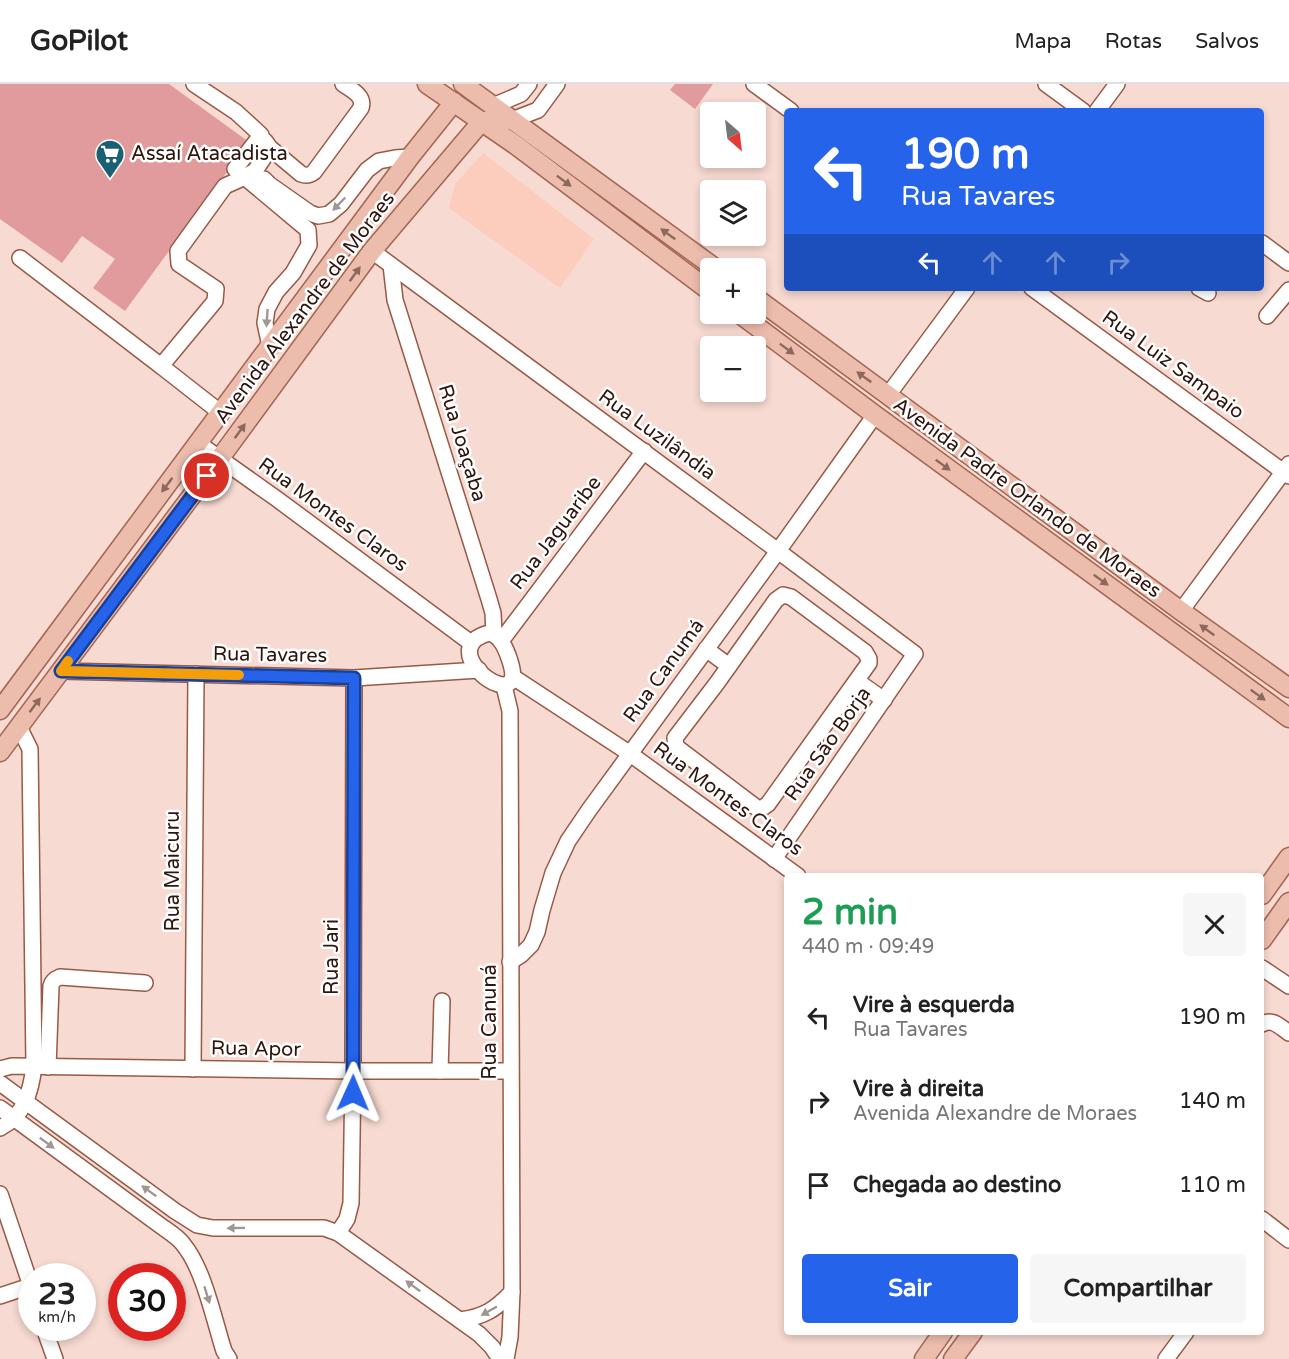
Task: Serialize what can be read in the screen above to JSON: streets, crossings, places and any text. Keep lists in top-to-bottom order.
{
  "streets": {
    "main road": ["Avenida Alexandre de Moraes", "Avenida Padre Orlando de Moraes"],
    "street": [
      "Rua Luiz Sampaio",
      "Rua Luzilândia",
      "Rua Joaçaba",
      "Rua Montes Claros",
      "Rua Jaguaribe",
      "Rua Tavares",
      "Rua Canumá",
      "Rua São Borja",
      "Rua Maicuru",
      "Rua Jari",
      "Rua Canuná",
      "Rua Apor"
    ]
  },
  "crossings": [
    ["Avenida Alexandre de Moraes", "Rua Luzilândia"],
    ["Avenida Alexandre de Moraes", "Rua Montes Claros"],
    ["Avenida Alexandre de Moraes", "Rua Tavares"],
    ["Rua Luzilândia", "Rua Joaçaba"],
    ["Rua Luzilândia", "Rua Jaguaribe"],
    ["Rua Luzilândia", "Rua Canumá"],
    ["Rua Luzilândia", "Rua São Borja"],
    ["Rua Joaçaba", "Rua Montes Claros"],
    ["Rua Joaçaba", "Rua Jaguaribe"],
    ["Rua Joaçaba", "Rua Tavares"],
    ["Rua Joaçaba", "Rua Canuná"],
    ["Avenida Padre Orlando de Moraes", "Rua Canumá"],
    ["Rua Montes Claros", "Rua Jaguaribe"],
    ["Rua Montes Claros", "Rua Tavares"],
    ["Rua Montes Claros", "Rua Canumá"],
    ["Rua Montes Claros", "Rua São Borja"],
    ["Rua Montes Claros", "Rua Canuná"],
    ["Rua Jaguaribe", "Rua Tavares"],
    ["Rua Jaguaribe", "Rua Canuná"],
    ["Rua Tavares", "Rua Maicuru"],
    ["Rua Tavares", "Rua Jari"],
    ["Rua Tavares", "Rua Canuná"],
    ["Rua Canumá", "Rua Canuná"],
    ["Rua Maicuru", "Rua Apor"],
    ["Rua Jari", "Rua Apor"],
    ["Rua Canuná", "Rua Apor"]
  ],
  "places": {
    "supermarket": ["Assaí Atacadista"]
  },
  "north": "bottom right",
  "page": {
    "header": "GoPilot",
    "nav": ["Mapa", "Rotas", "Salvos"],
    "map_buttons": ["+", "−"],
    "turn": ["190 m", "Rua Tavares"],
    "heading": ["2 min", "440 m · 09:49"],
    "list": [
      {
        "name": "Vire à esquerda",
        "note": "Rua Tavares",
        "value": "190 m"
      },
      {
        "name": "Vire à direita",
        "note": "Avenida Alexandre de Moraes",
        "value": "140 m"
      },
      {
        "name": "Chegada ao destino",
        "value": "110 m"
      }
    ],
    "buttons": ["Sair", "Compartilhar"],
    "speed": "23 km/h",
    "limit": "30"
  }
}
